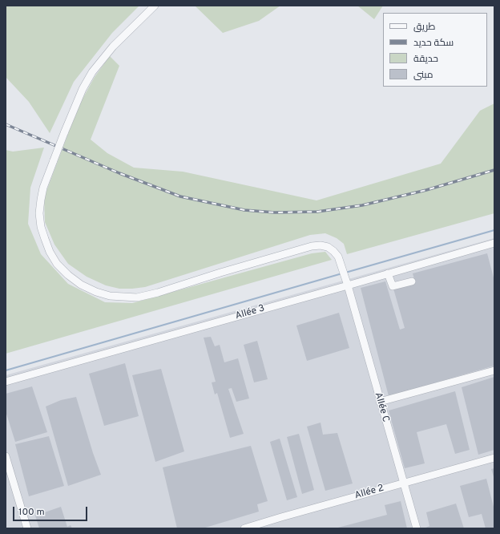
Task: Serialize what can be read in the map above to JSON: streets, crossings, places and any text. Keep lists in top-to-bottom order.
{
  "streets": {
    "street": ["Allée 3", "Allée C", "Allée 2"]
  },
  "crossings": [
    ["Allée 3", "Allée C"],
    ["Allée C", "Allée 2"]
  ],
  "legend": [
    "طريق",
    "سكة حديد",
    "حديقة",
    "مبنى"
  ],
  "scale_bar": "100 m"
}
